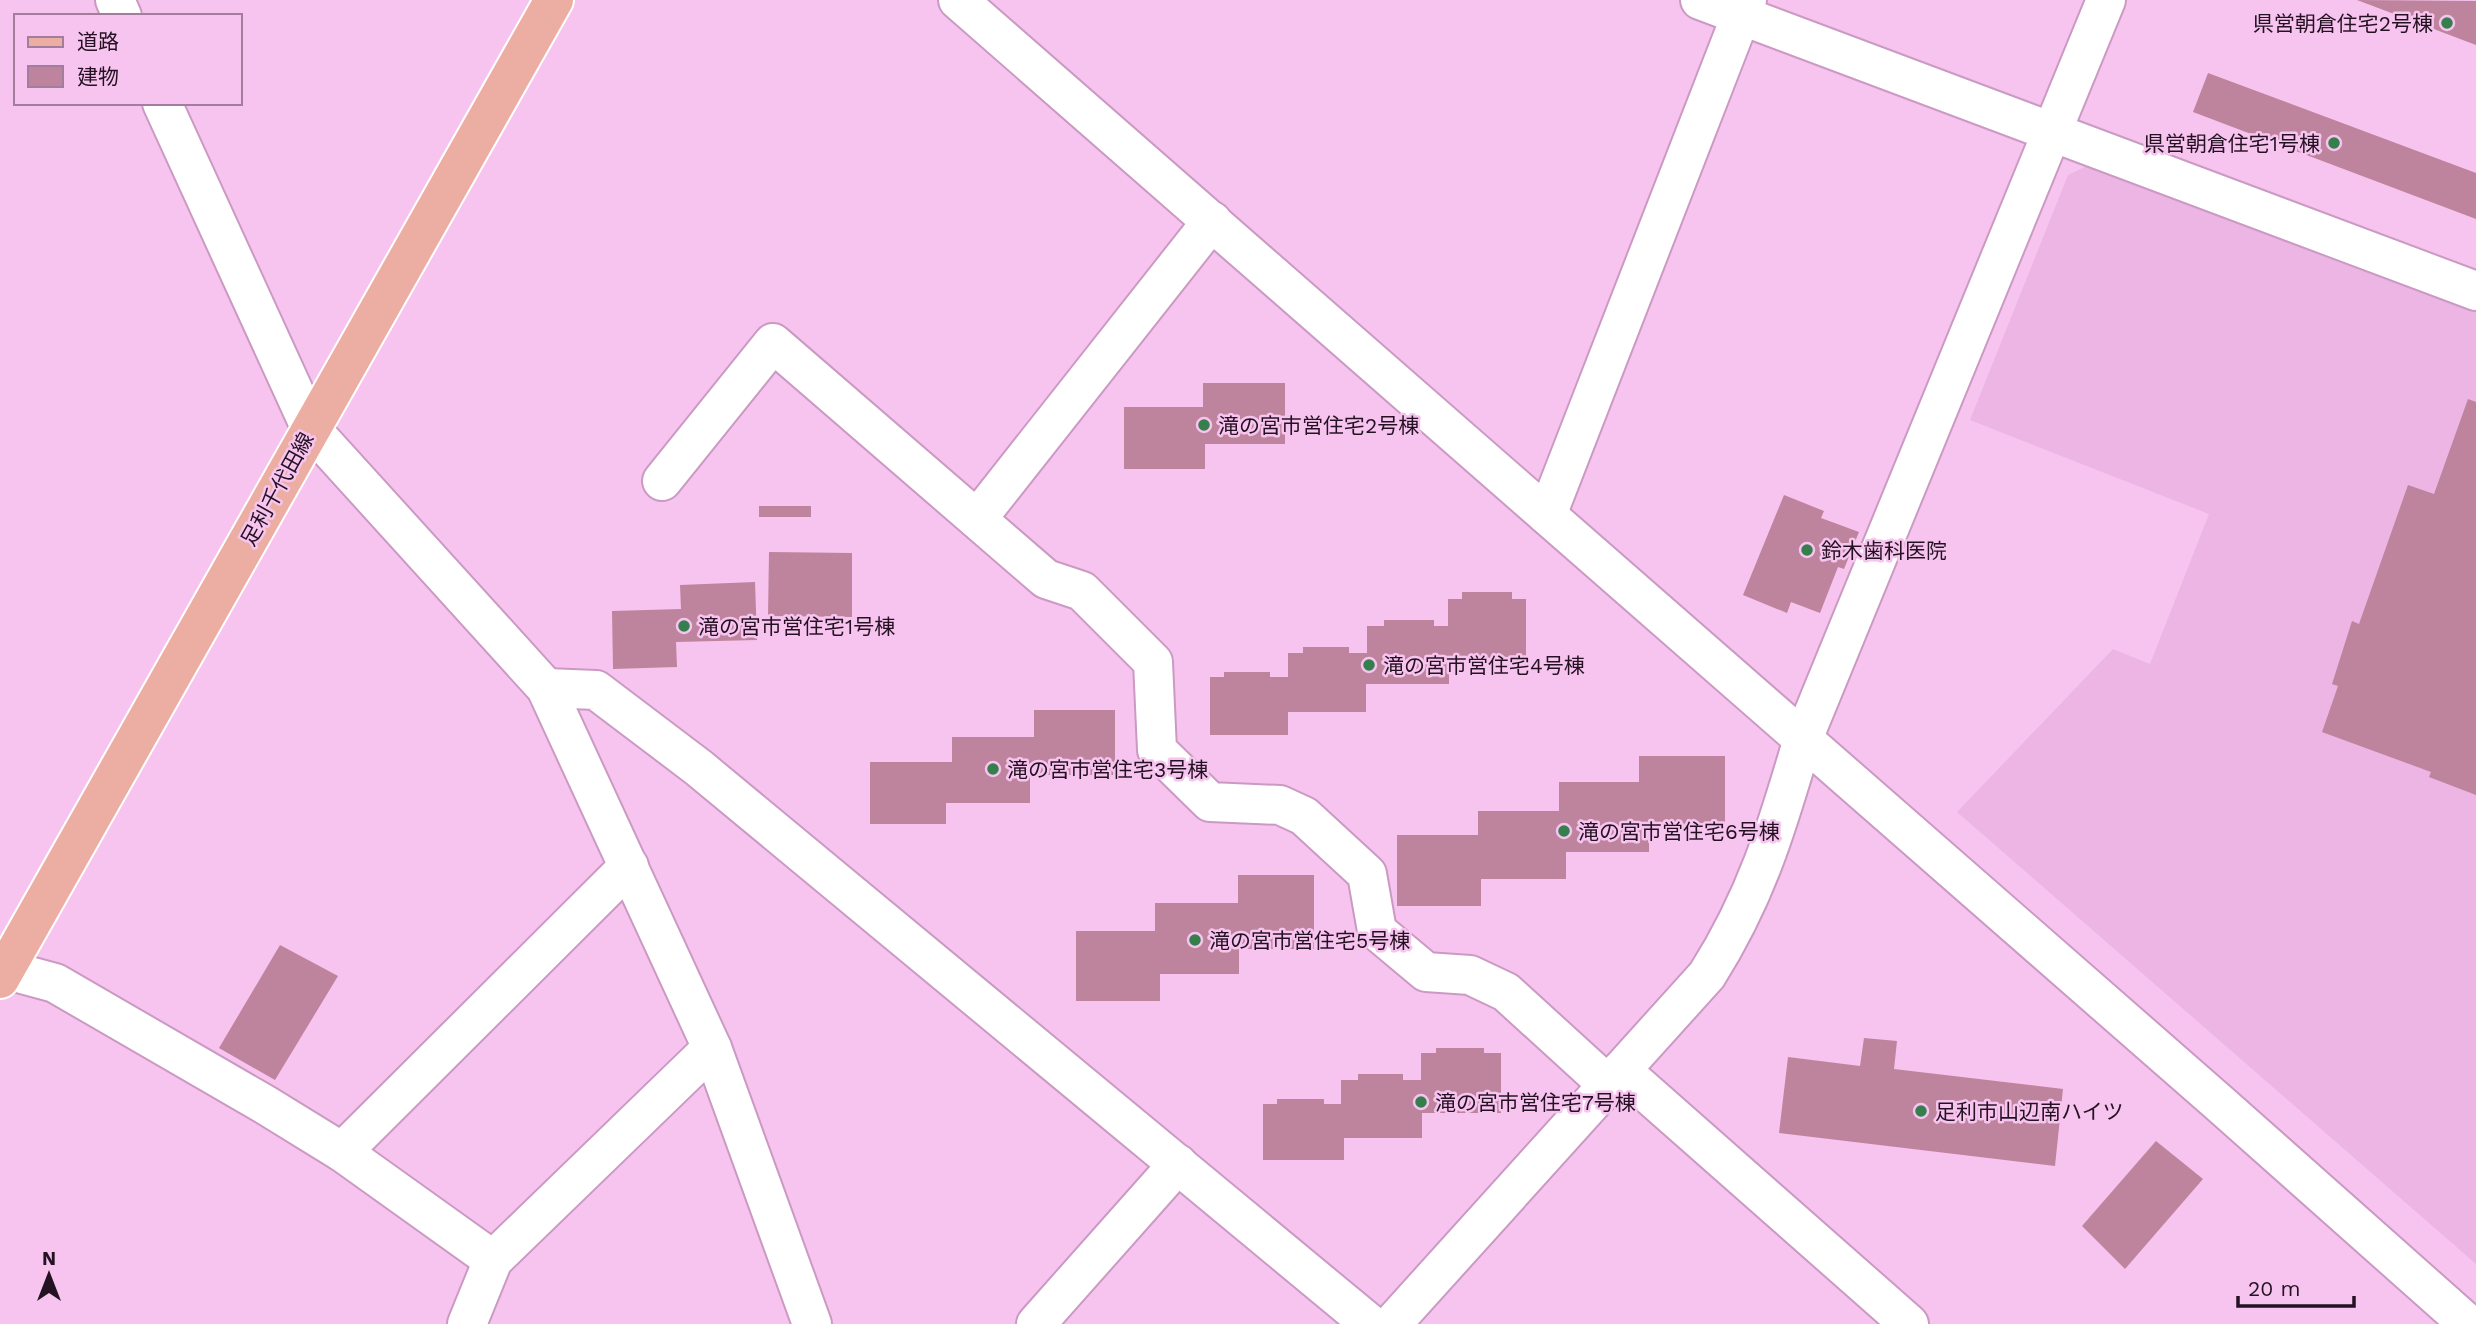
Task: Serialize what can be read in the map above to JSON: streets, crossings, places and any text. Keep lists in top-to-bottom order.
{
  "streets": {
    "main road": ["足利千代田線"]
  },
  "places": [
    "県営朝倉住宅2号棟",
    "県営朝倉住宅1号棟",
    "滝の宮市営住宅2号棟",
    "鈴木歯科医院",
    "滝の宮市営住宅1号棟",
    "滝の宮市営住宅4号棟",
    "滝の宮市営住宅3号棟",
    "滝の宮市営住宅6号棟",
    "滝の宮市営住宅5号棟",
    "滝の宮市営住宅7号棟",
    "足利市山辺南ハイツ"
  ],
  "legend": ["道路", "建物"],
  "scale_bar": "20 m",
  "north": "top"
}
